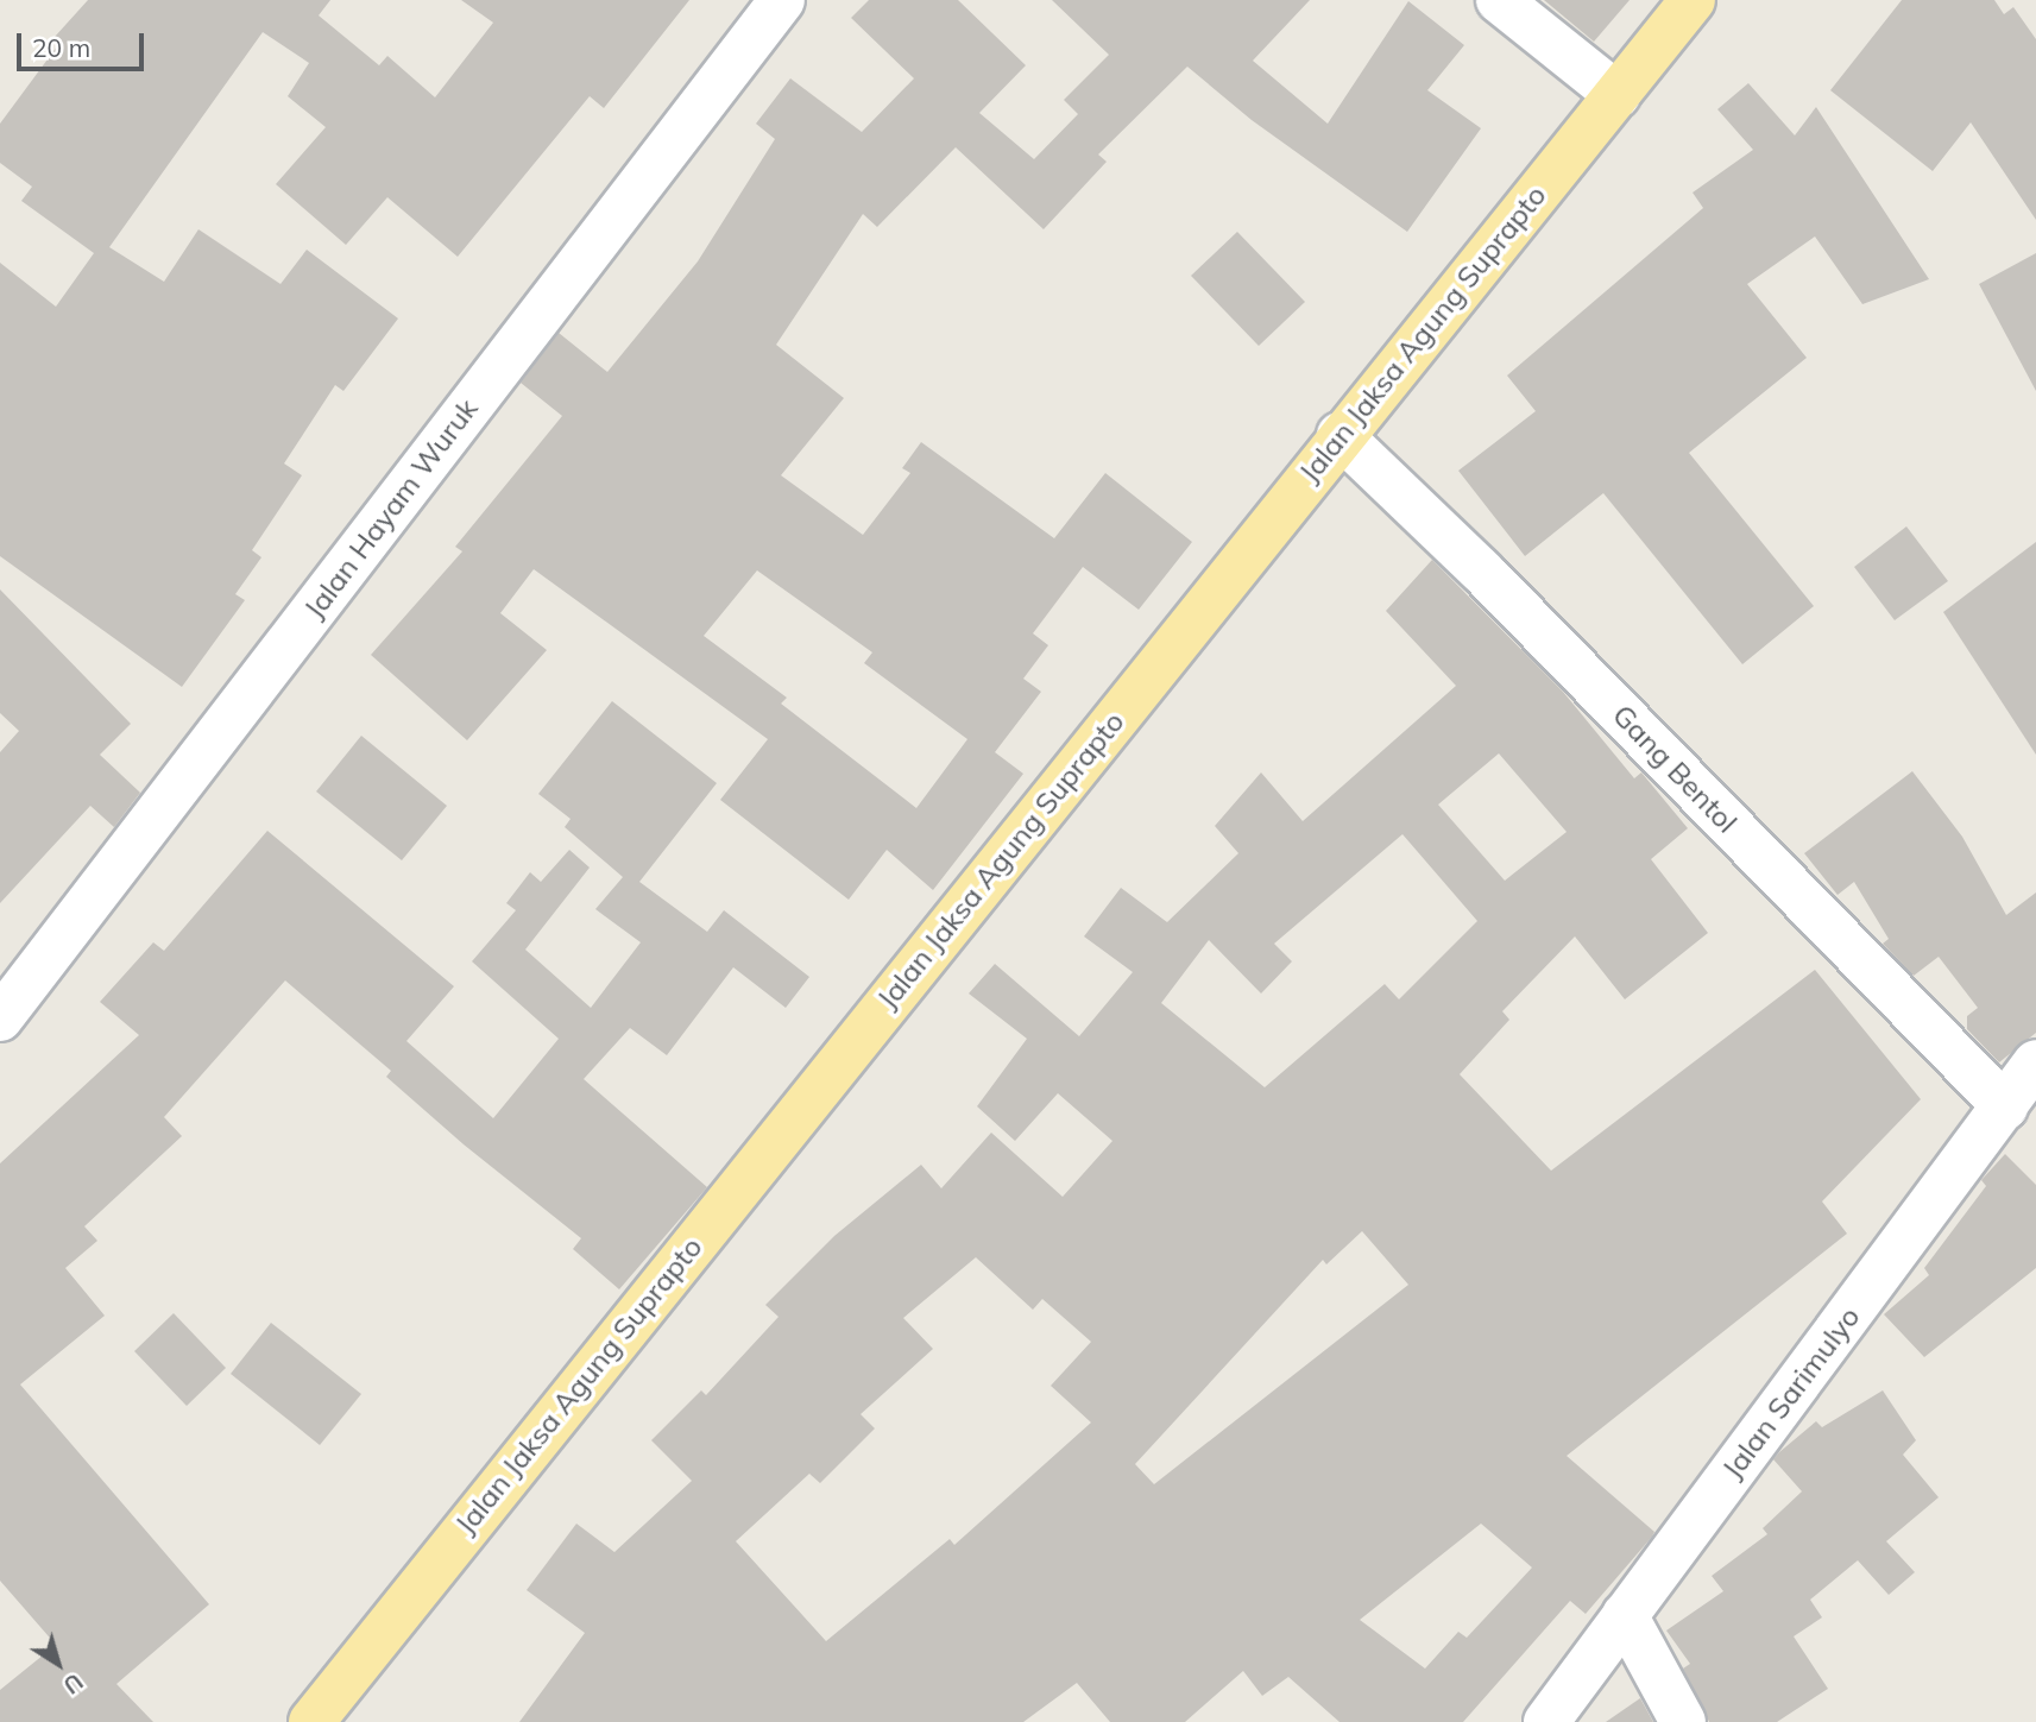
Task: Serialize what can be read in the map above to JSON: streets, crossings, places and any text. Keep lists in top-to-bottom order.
{
  "streets": {
    "main road": ["Jalan Jaksa Agung Suprapto"],
    "street": ["Jalan Hayam Wuruk", "Gang Bentol", "Jalan Sarimulyo"]
  },
  "crossings": [
    ["Jalan Jaksa Agung Suprapto", "Gang Bentol"],
    ["Gang Bentol", "Jalan Sarimulyo"]
  ],
  "scale_bar": "20 m",
  "north": "bottom right"
}
